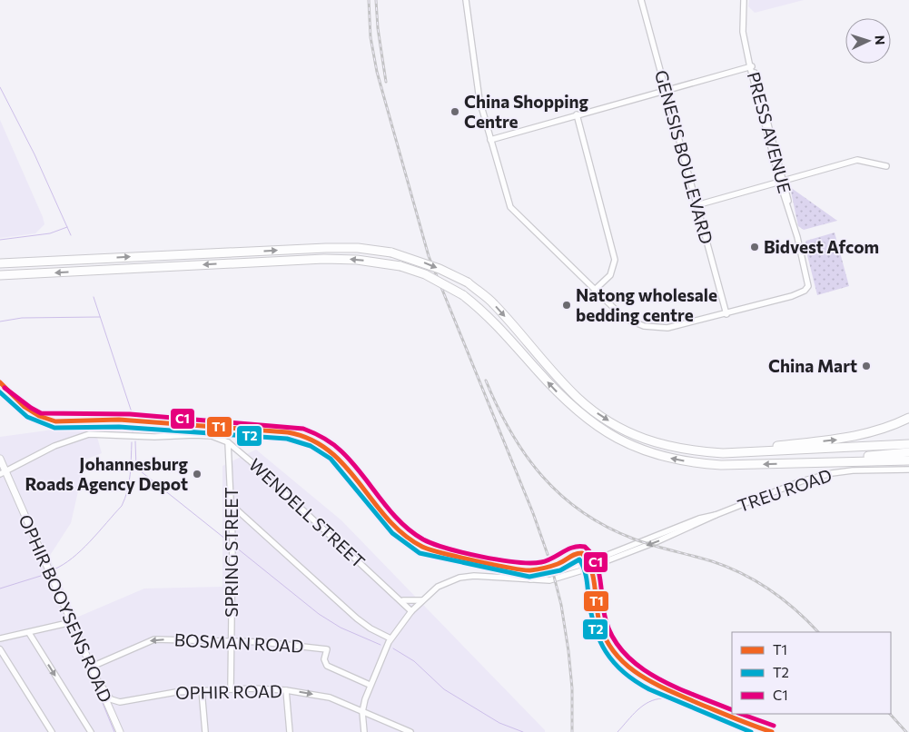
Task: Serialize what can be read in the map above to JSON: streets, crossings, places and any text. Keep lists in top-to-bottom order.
{
  "streets": {
    "main road": ["OPHIR BOOYSENS ROAD"],
    "street": [
      "PRESS AVENUE",
      "GENESIS BOULEVARD",
      "TREU ROAD",
      "WENDELL STREET",
      "SPRING STREET",
      "BOSMAN ROAD",
      "OPHIR ROAD"
    ]
  },
  "crossings": [
    ["PRESS AVENUE", "GENESIS BOULEVARD"],
    ["TREU ROAD", "WENDELL STREET"],
    ["TREU ROAD", "BOSMAN ROAD"],
    ["TREU ROAD", "OPHIR ROAD"],
    ["WENDELL STREET", "SPRING STREET"],
    ["SPRING STREET", "BOSMAN ROAD"],
    ["SPRING STREET", "OPHIR ROAD"],
    ["OPHIR BOOYSENS ROAD", "BOSMAN ROAD"]
  ],
  "one_way": ["BOSMAN ROAD"],
  "places": [
    "China Shopping Centre",
    "Bidvest Afcom",
    "Natong wholesale bedding centre",
    "China Mart",
    "Johannesburg Roads Agency Depot"
  ],
  "lines": ["transit line T1", "transit line C1", "transit line T2"],
  "legend": ["T1", "T2", "C1"],
  "north": "right"
}
